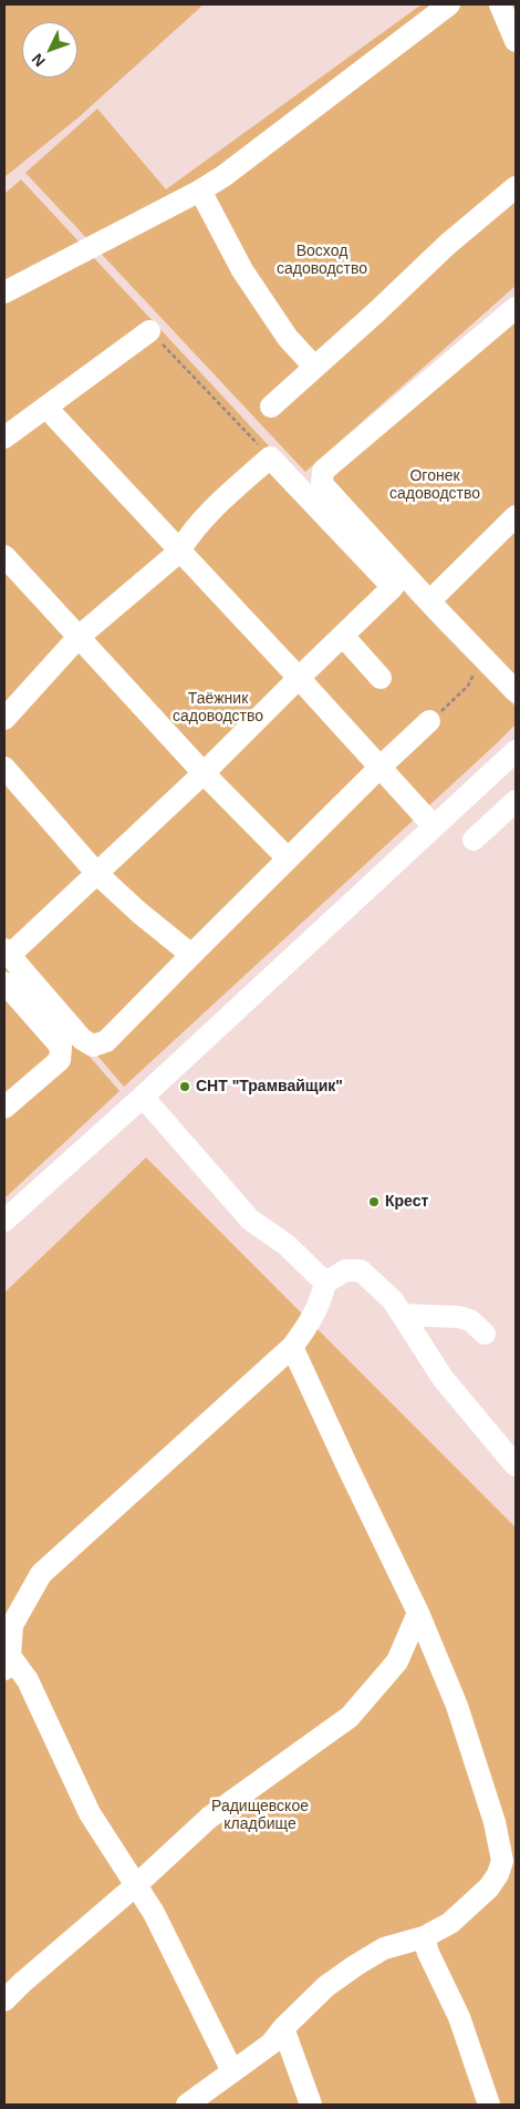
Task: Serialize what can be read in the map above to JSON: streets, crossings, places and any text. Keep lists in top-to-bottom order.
{
  "parks": [
    "Восход садоводство",
    "Огонек садоводство",
    "Таёжник садоводство",
    "Радищевское кладбище"
  ],
  "places": ["СНТ \"Трамвайщик\"", "Крест"],
  "north": "bottom left"
}
